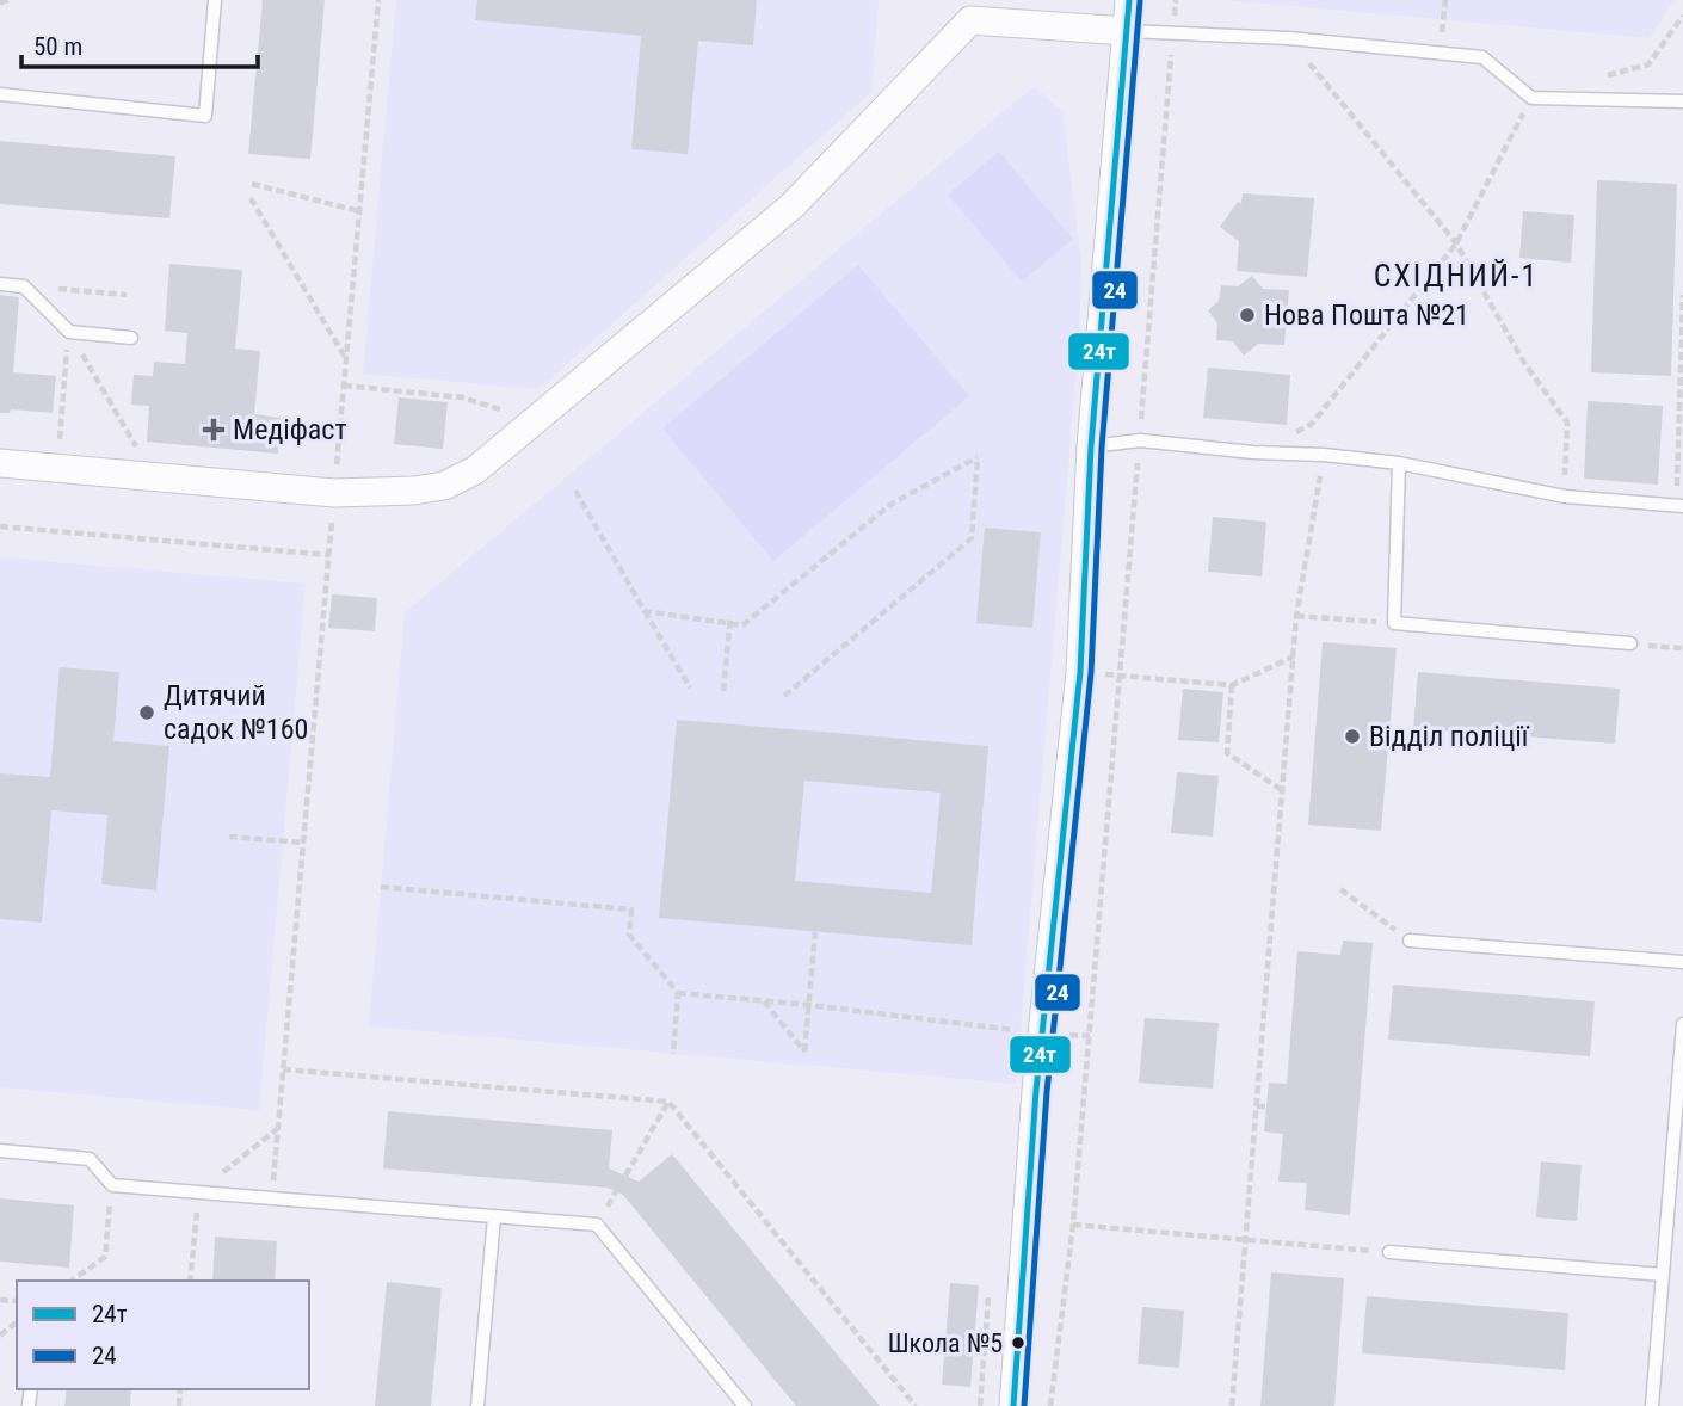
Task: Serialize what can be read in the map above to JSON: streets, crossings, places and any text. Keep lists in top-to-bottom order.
{
  "districts": ["СХІДНИЙ-1"],
  "places": {
    "other": [
      "Нова Пошта №21",
      "Дитячий садок №160",
      "Відділ поліції",
      "Школа №5"
    ],
    "health": ["Медіфаст"]
  },
  "lines": ["transit line 24т", "transit line 24"],
  "legend": ["24т", "24"],
  "scale_bar": "50 m"
}
